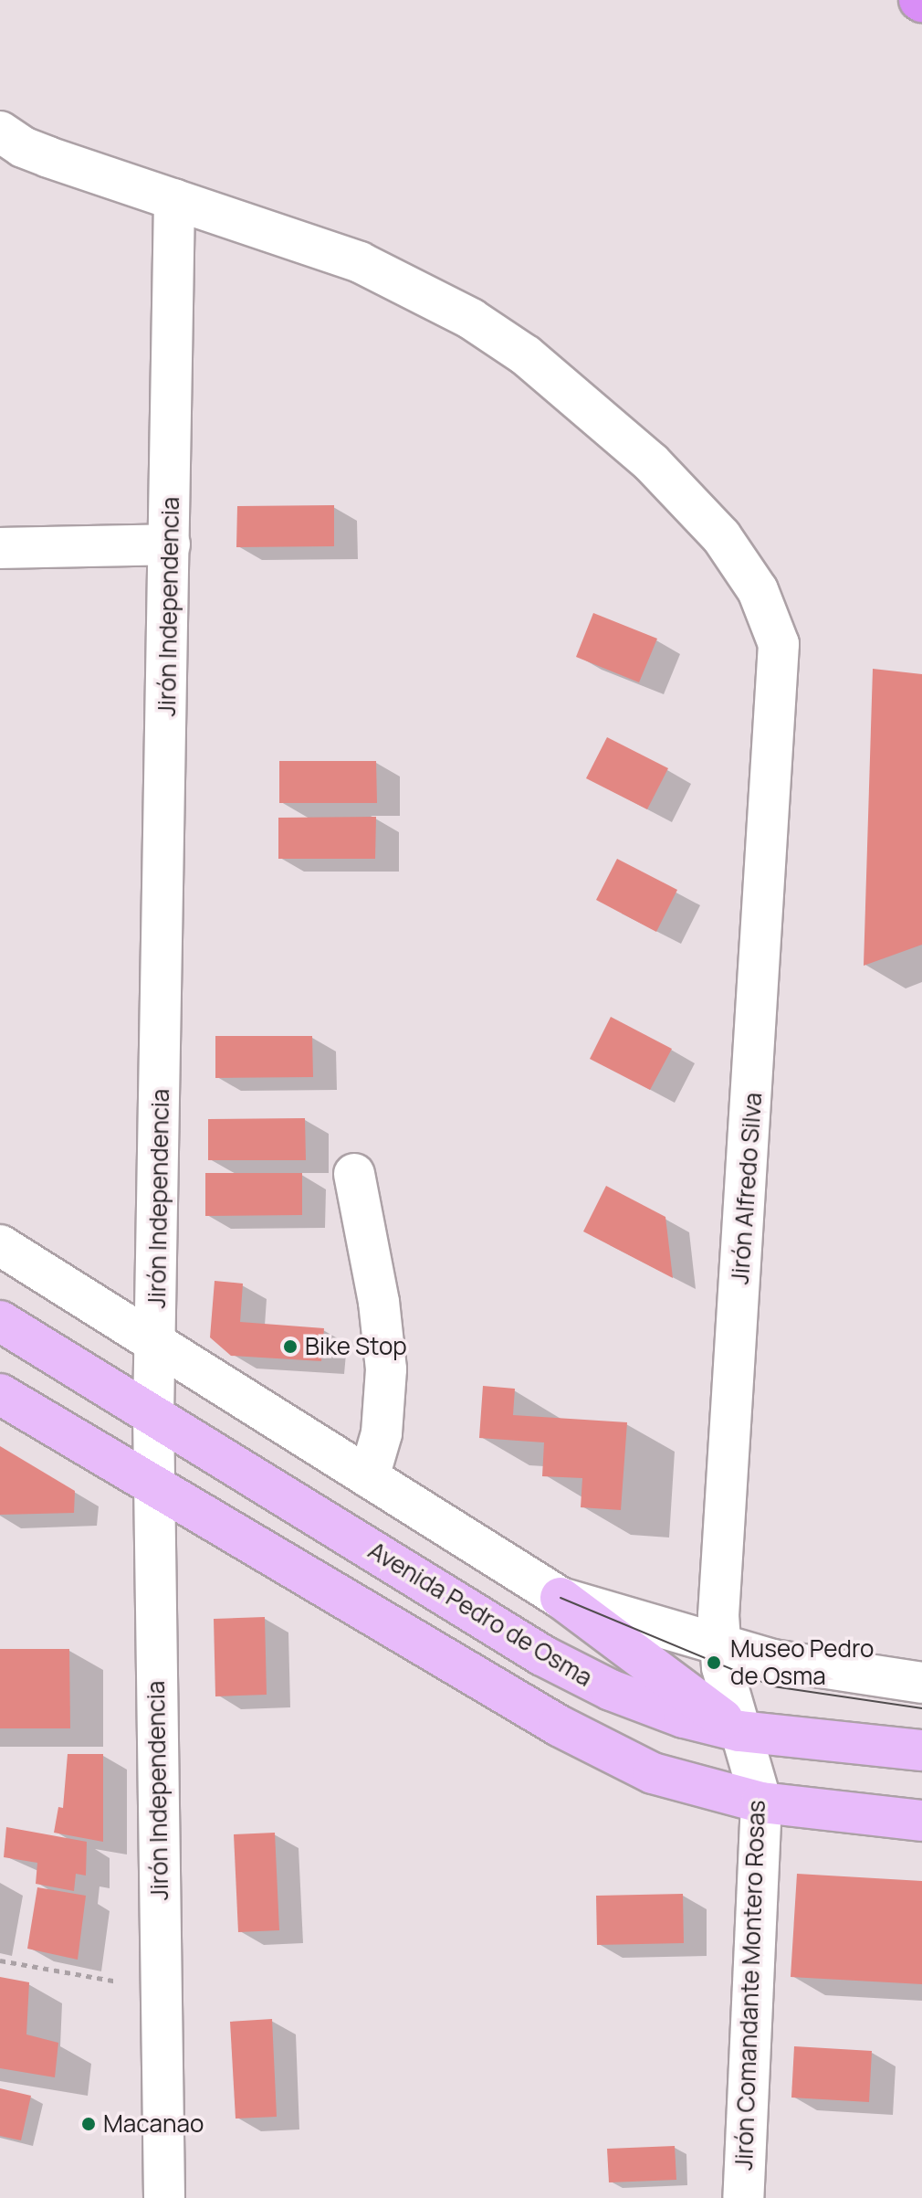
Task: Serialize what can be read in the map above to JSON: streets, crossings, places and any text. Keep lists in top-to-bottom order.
{
  "streets": {
    "main road": ["Avenida Pedro de Osma"],
    "street": ["Jirón Independencia", "Jirón Alfredo Silva", "Jirón Comandante Montero Rosas"]
  },
  "crossings": [
    ["Jirón Independencia", "Jirón Alfredo Silva"],
    ["Jirón Independencia", "Avenida Pedro de Osma"],
    ["Jirón Alfredo Silva", "Avenida Pedro de Osma"],
    ["Jirón Alfredo Silva", "Jirón Comandante Montero Rosas"],
    ["Avenida Pedro de Osma", "Jirón Comandante Montero Rosas"]
  ],
  "places": ["Bike Stop", "Museo Pedro de Osma", "Macanao"]
}
